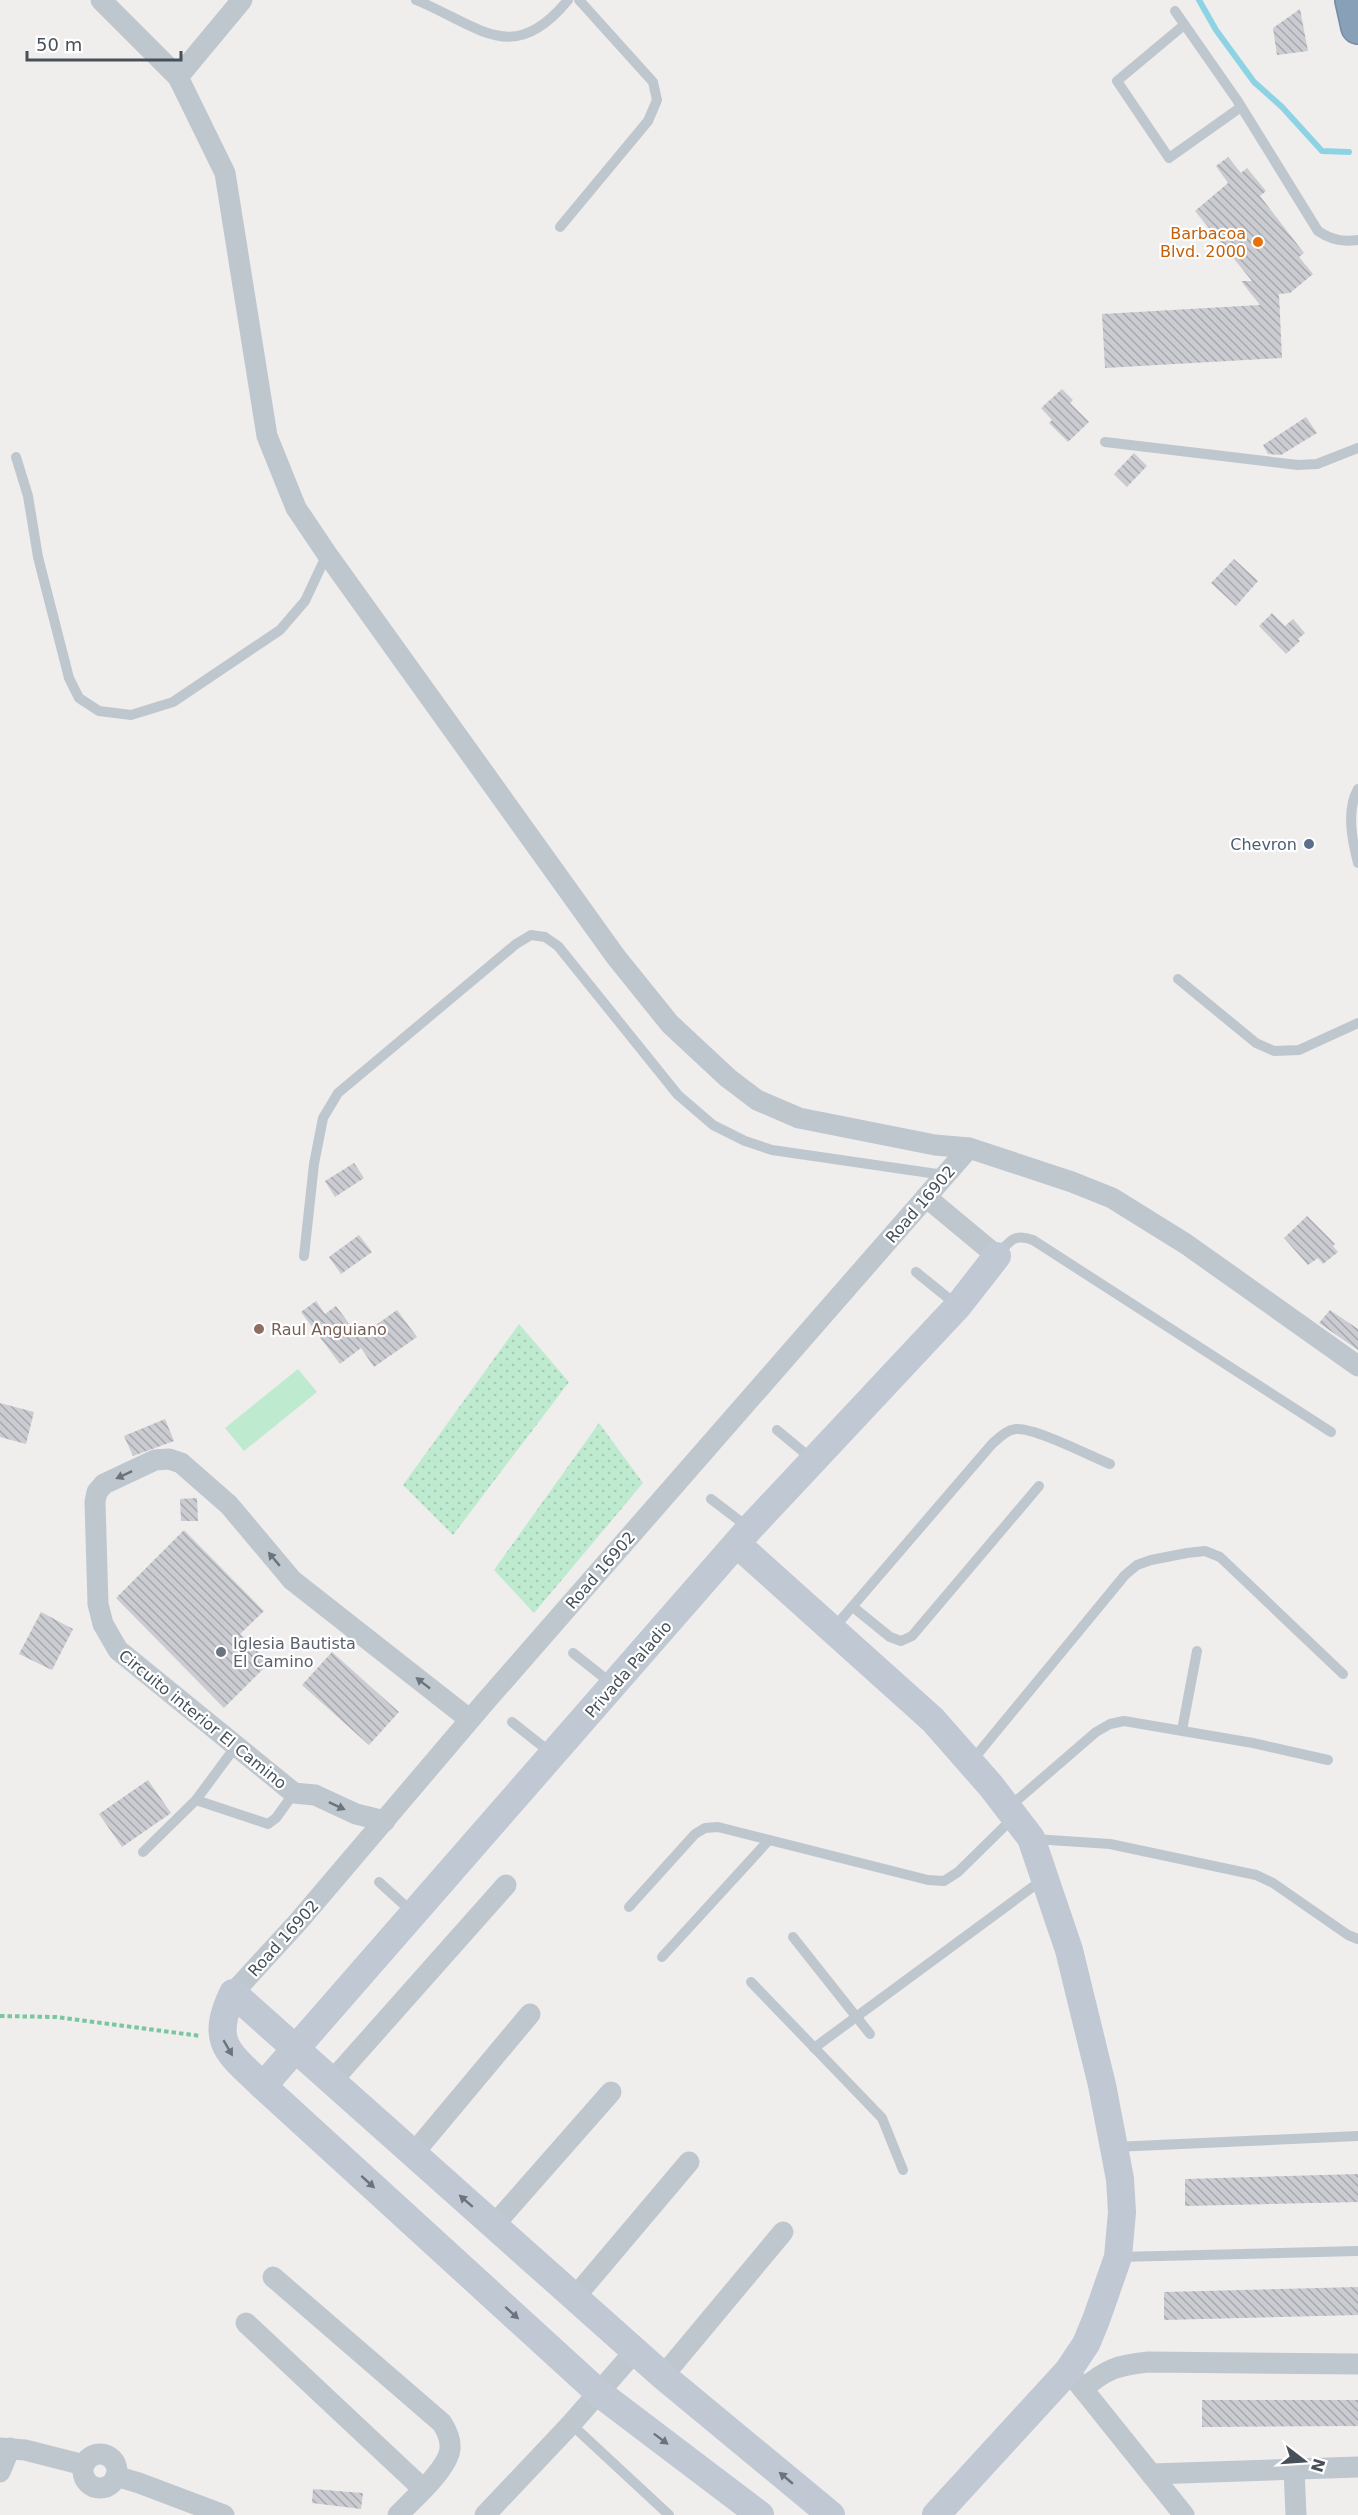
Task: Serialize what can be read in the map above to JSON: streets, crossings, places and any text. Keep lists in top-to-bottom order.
{
  "streets": {
    "street": ["Road 16902", "Privada Paladio", "Circuito interior El Camino"]
  },
  "crossings": [
    ["Road 16902", "Circuito interior El Camino"]
  ],
  "places": [
    "Barbacoa Blvd. 2000",
    "Chevron",
    "Raul Anguiano",
    "Iglesia Bautista El Camino"
  ],
  "scale_bar": "50 m",
  "north": "right"
}
